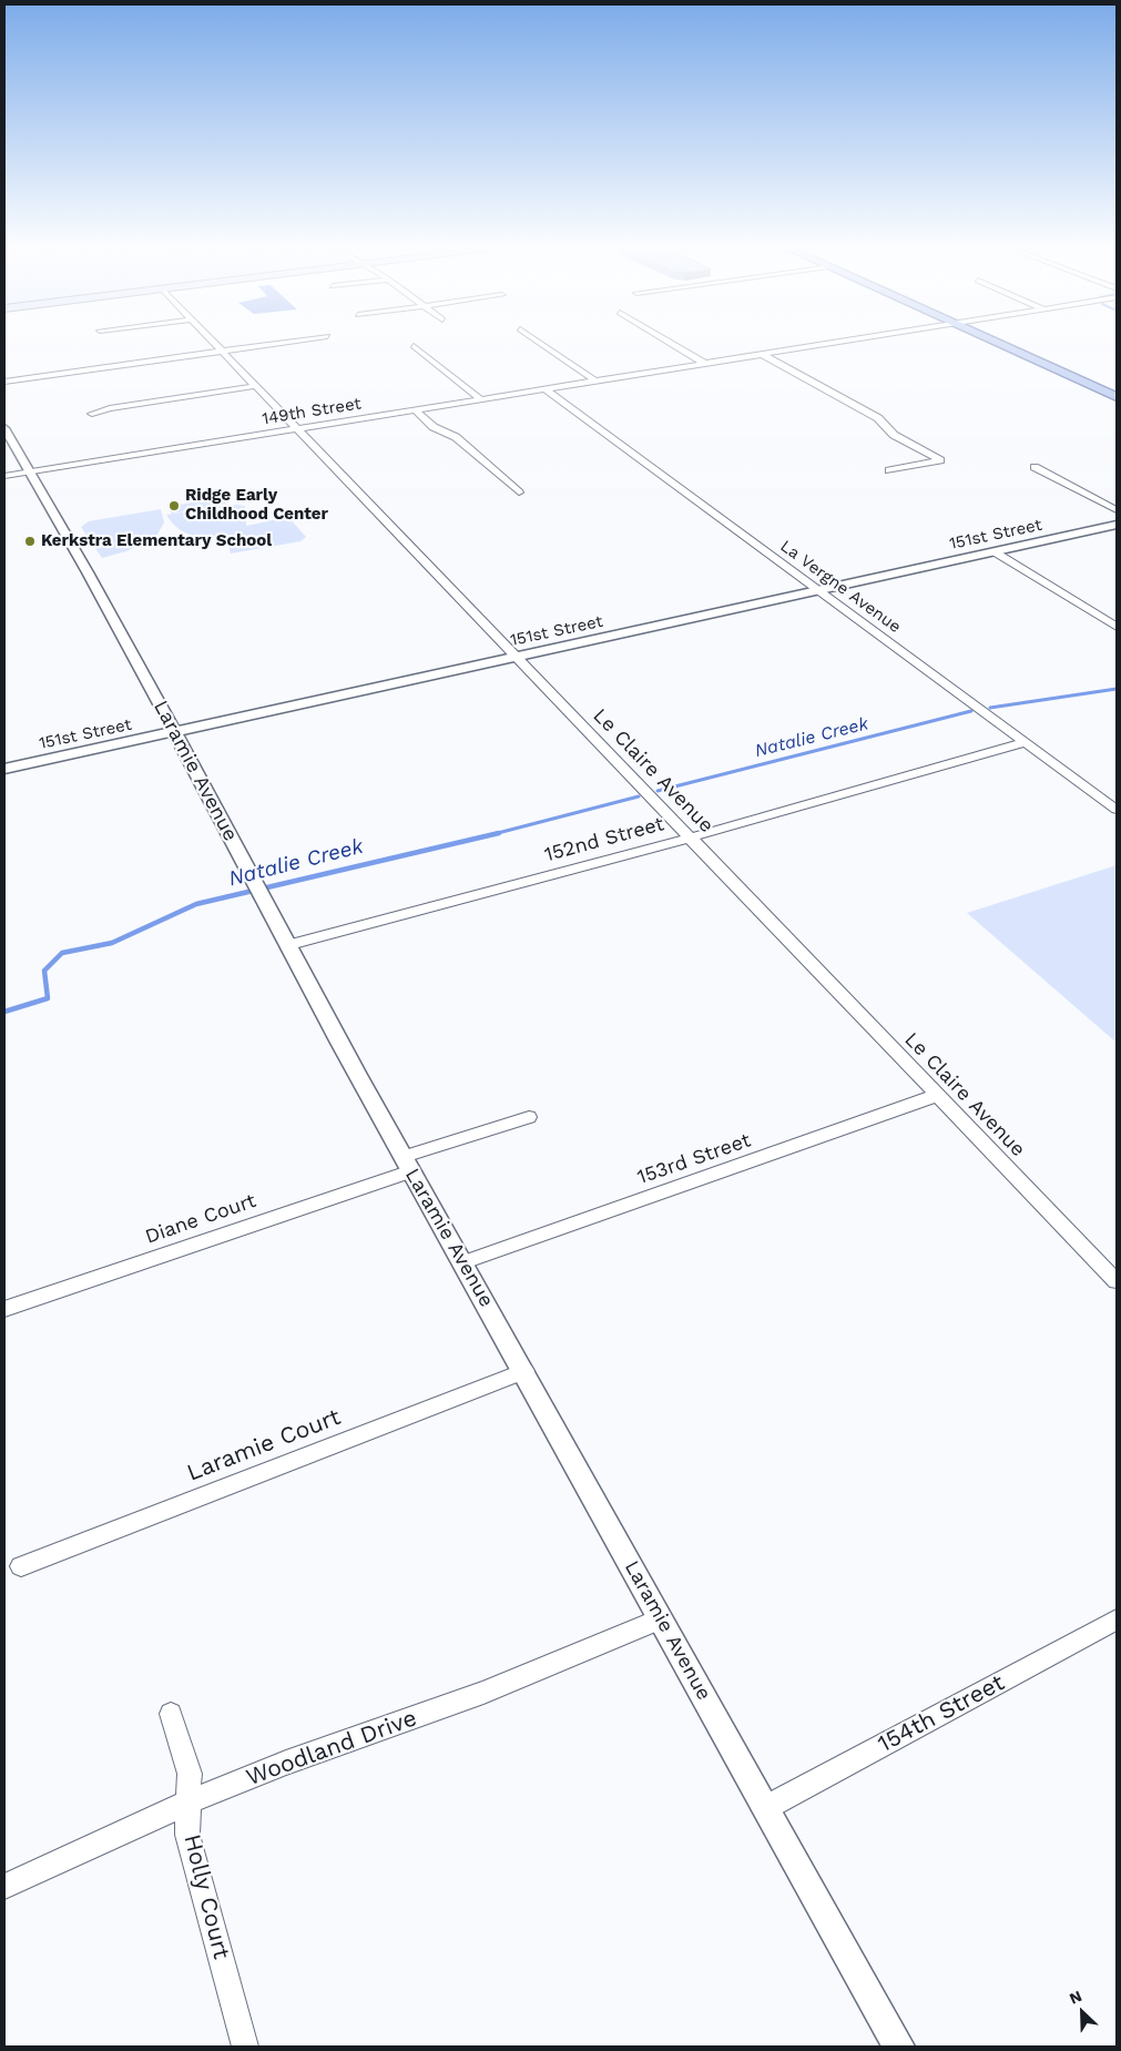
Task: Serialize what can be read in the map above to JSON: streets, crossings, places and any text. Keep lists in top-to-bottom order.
{
  "streets": {
    "street": [
      "149th Street",
      "151st Street",
      "La Vergne Avenue",
      "Laramie Avenue",
      "Le Claire Avenue",
      "152nd Street",
      "153rd Street",
      "Diane Court",
      "Laramie Court",
      "154th Street",
      "Woodland Drive",
      "Holly Court"
    ]
  },
  "crossings": [
    ["149th Street", "La Vergne Avenue"],
    ["149th Street", "Laramie Avenue"],
    ["149th Street", "Le Claire Avenue"],
    ["151st Street", "La Vergne Avenue"],
    ["151st Street", "Laramie Avenue"],
    ["151st Street", "Le Claire Avenue"],
    ["La Vergne Avenue", "152nd Street"],
    ["Laramie Avenue", "152nd Street"],
    ["Laramie Avenue", "153rd Street"],
    ["Laramie Avenue", "Diane Court"],
    ["Laramie Avenue", "Laramie Court"],
    ["Laramie Avenue", "154th Street"],
    ["Laramie Avenue", "Woodland Drive"],
    ["Le Claire Avenue", "152nd Street"],
    ["Le Claire Avenue", "153rd Street"],
    ["Woodland Drive", "Holly Court"]
  ],
  "water": ["Natalie Creek"],
  "places": ["Ridge Early Childhood Center", "Kerkstra Elementary School"],
  "north": "top left"
}
